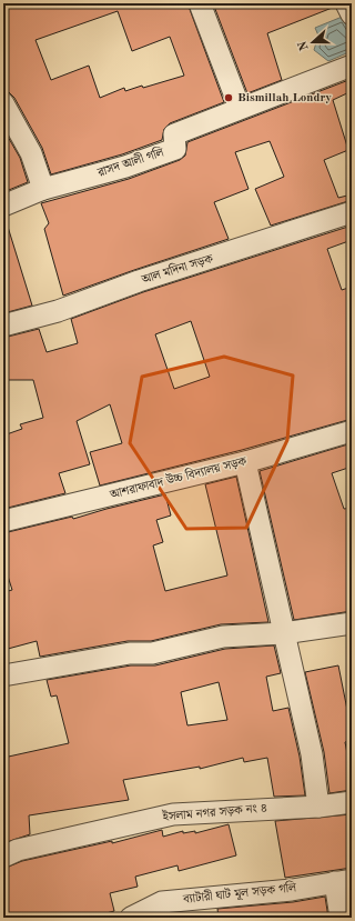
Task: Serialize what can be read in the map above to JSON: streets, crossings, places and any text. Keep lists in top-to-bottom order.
{
  "streets": {
    "street": [
      "রাসদ আলী গলি",
      "আল মদিনা সড়ক",
      "আশরাফাবাদ উচ্চ বিদ্যালয় সড়ক",
      "ইসলাম নগর সড়ক নং ৪",
      "ব্যাটারী ঘাট মূল সড়ক গলি"
    ]
  },
  "places": ["Bismillah Londry"],
  "north": "left"
}
